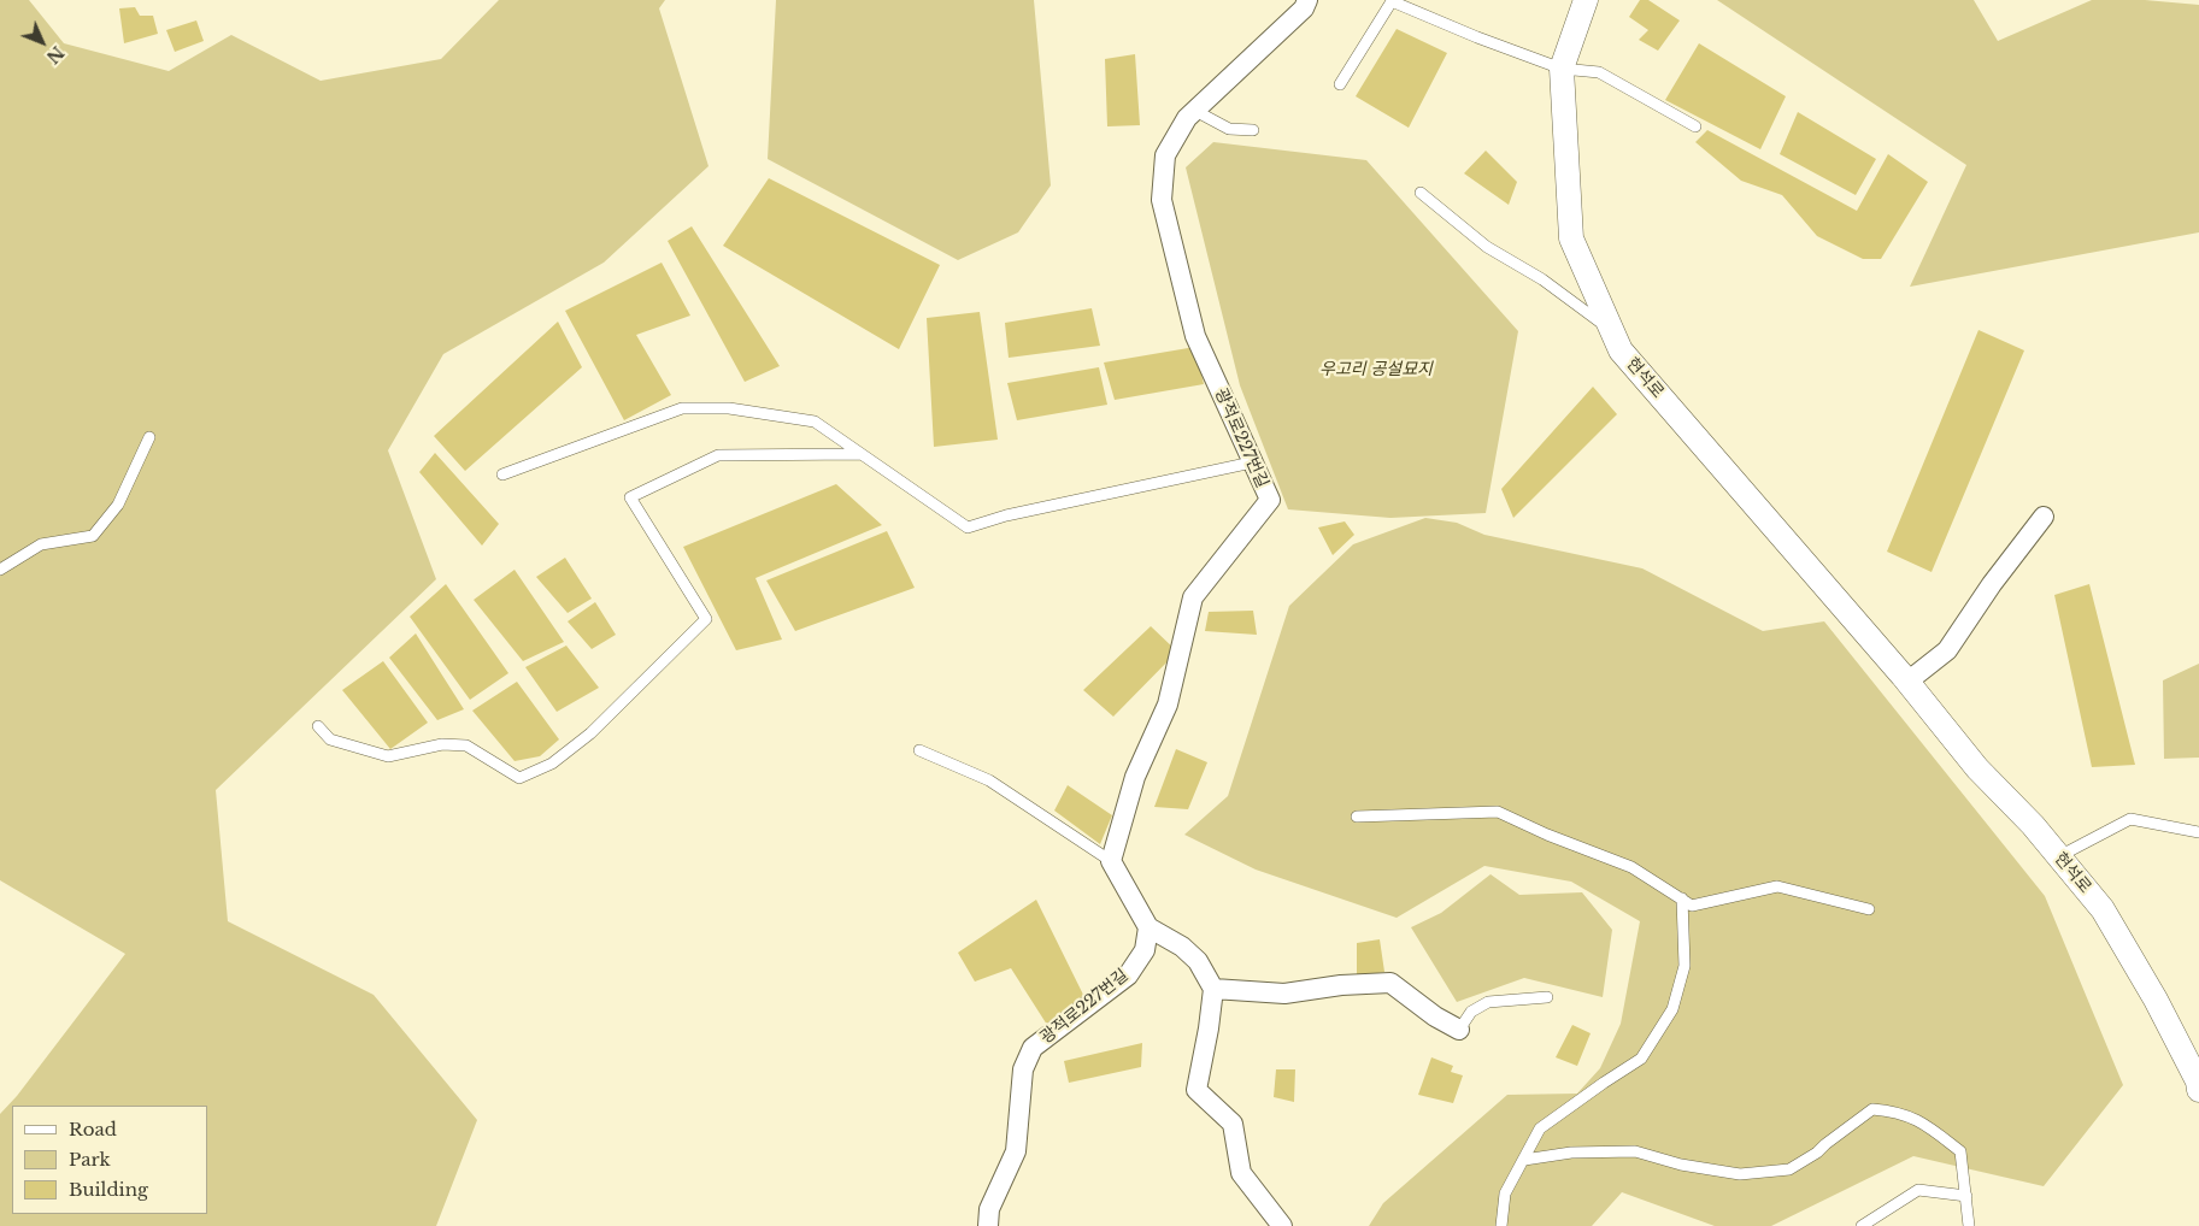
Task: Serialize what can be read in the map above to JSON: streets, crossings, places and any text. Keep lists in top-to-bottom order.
{
  "streets": {
    "street": ["현석로", "광적로227번길"]
  },
  "parks": ["우고리 공설묘지"],
  "legend": ["Road", "Park", "Building"],
  "north": "bottom right"
}
